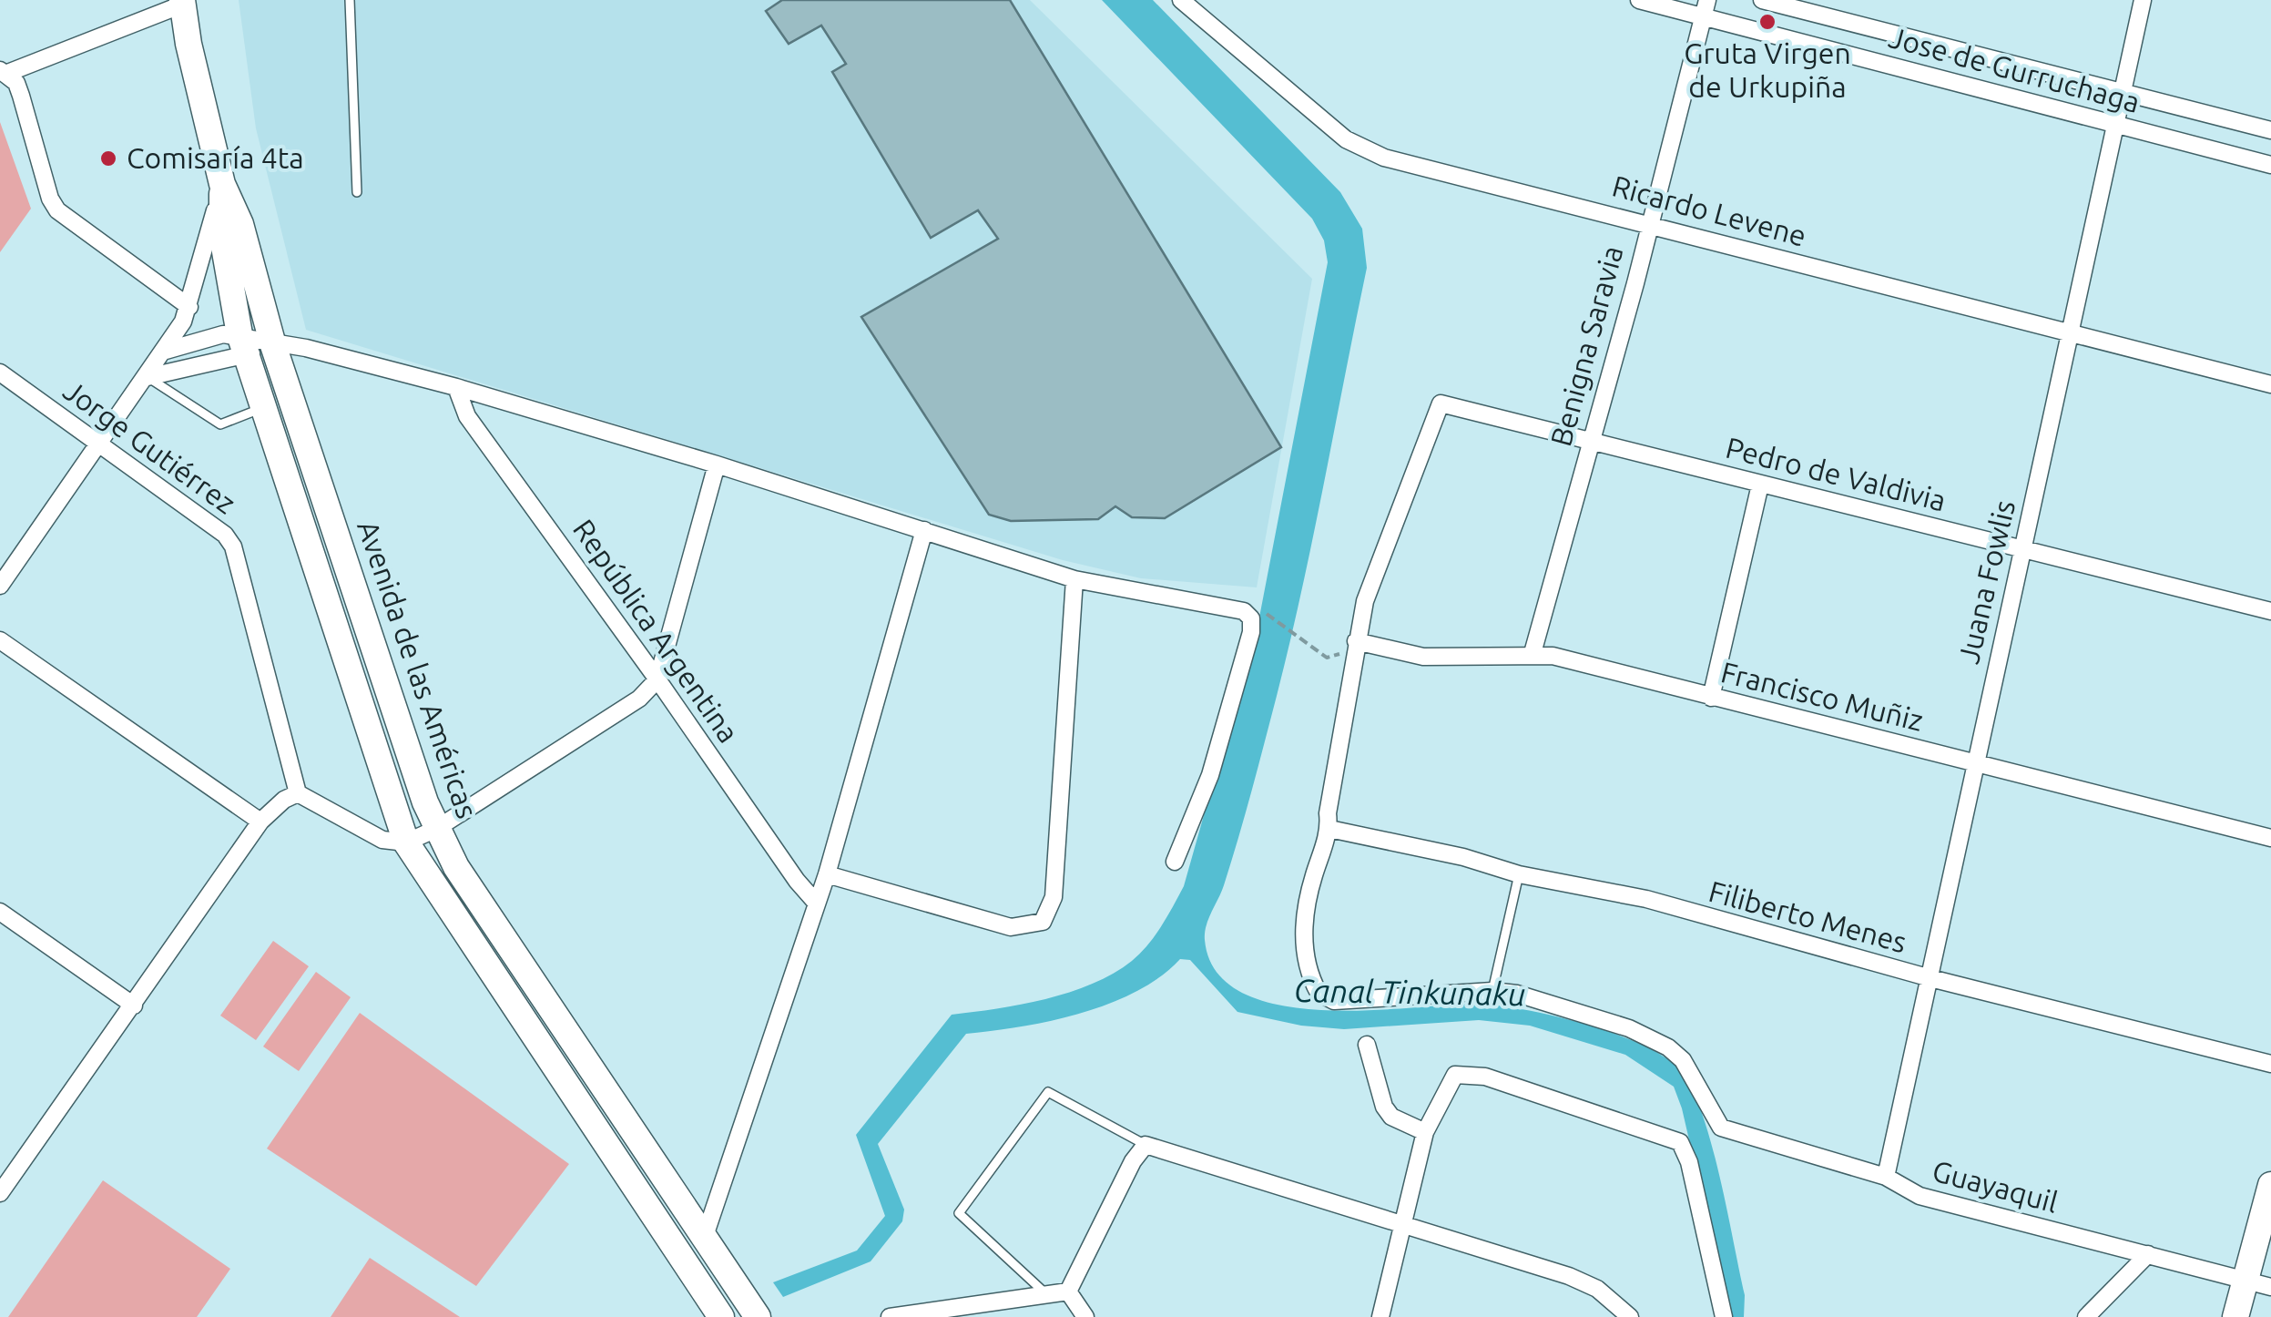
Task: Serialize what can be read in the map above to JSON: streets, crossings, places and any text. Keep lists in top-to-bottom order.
{
  "streets": {
    "main road": ["Avenida de las Américas"],
    "street": [
      "Jose de Gurruchaga",
      "Ricardo Levene",
      "Benigna Saravia",
      "Jorge Gutiérrez",
      "Pedro de Valdivia",
      "Juana Fowlis",
      "República Argentina",
      "Francisco Muñiz",
      "Filiberto Menes",
      "Guayaquil"
    ]
  },
  "crossings": [
    ["Jose de Gurruchaga", "Benigna Saravia"],
    ["Jose de Gurruchaga", "Juana Fowlis"],
    ["Ricardo Levene", "Benigna Saravia"],
    ["Ricardo Levene", "Juana Fowlis"],
    ["Benigna Saravia", "Pedro de Valdivia"],
    ["Benigna Saravia", "Francisco Muñiz"],
    ["Pedro de Valdivia", "Juana Fowlis"],
    ["Pedro de Valdivia", "Francisco Muñiz"],
    ["Juana Fowlis", "Francisco Muñiz"],
    ["Juana Fowlis", "Filiberto Menes"],
    ["Juana Fowlis", "Guayaquil"]
  ],
  "water": ["Canal Tinkunaku"],
  "places": ["Gruta Virgen de Urkupiña", "Comisaría 4ta"]
}
